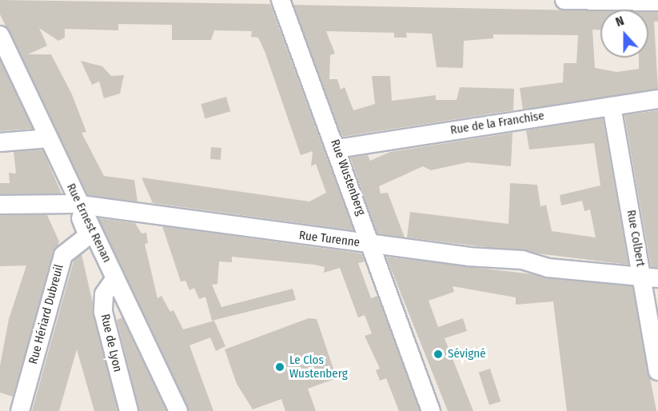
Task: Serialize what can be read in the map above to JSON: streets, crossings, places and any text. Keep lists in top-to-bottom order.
{
  "streets": {
    "street": [
      "Rue de la Franchise",
      "Rue Wustenberg",
      "Rue Ernest Renan",
      "Rue Colbert",
      "Rue Turenne",
      "Rue Hériard Dubreuil",
      "Rue de Lyon"
    ]
  },
  "crossings": [
    ["Rue de la Franchise", "Rue Wustenberg"],
    ["Rue de la Franchise", "Rue Colbert"],
    ["Rue Wustenberg", "Rue Turenne"],
    ["Rue Ernest Renan", "Rue Turenne"],
    ["Rue Ernest Renan", "Rue Hériard Dubreuil"],
    ["Rue Ernest Renan", "Rue de Lyon"],
    ["Rue Colbert", "Rue Turenne"]
  ],
  "places": ["Sévigné", "Le Clos Wustenberg"],
  "north": "top"
}
